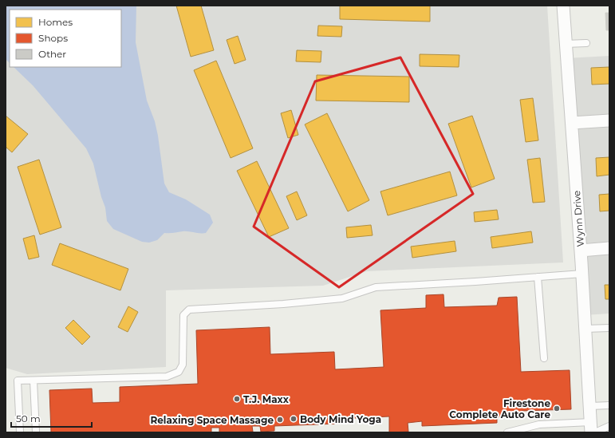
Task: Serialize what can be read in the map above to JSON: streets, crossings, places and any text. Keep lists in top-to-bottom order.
{
  "streets": {
    "street": ["Wynn Drive"]
  },
  "places": [
    "T.J. Maxx",
    "Firestone Complete Auto Care",
    "Body Mind Yoga",
    "Relaxing Space Massage"
  ],
  "legend": ["Homes", "Shops", "Other"],
  "scale_bar": "50 m"
}
